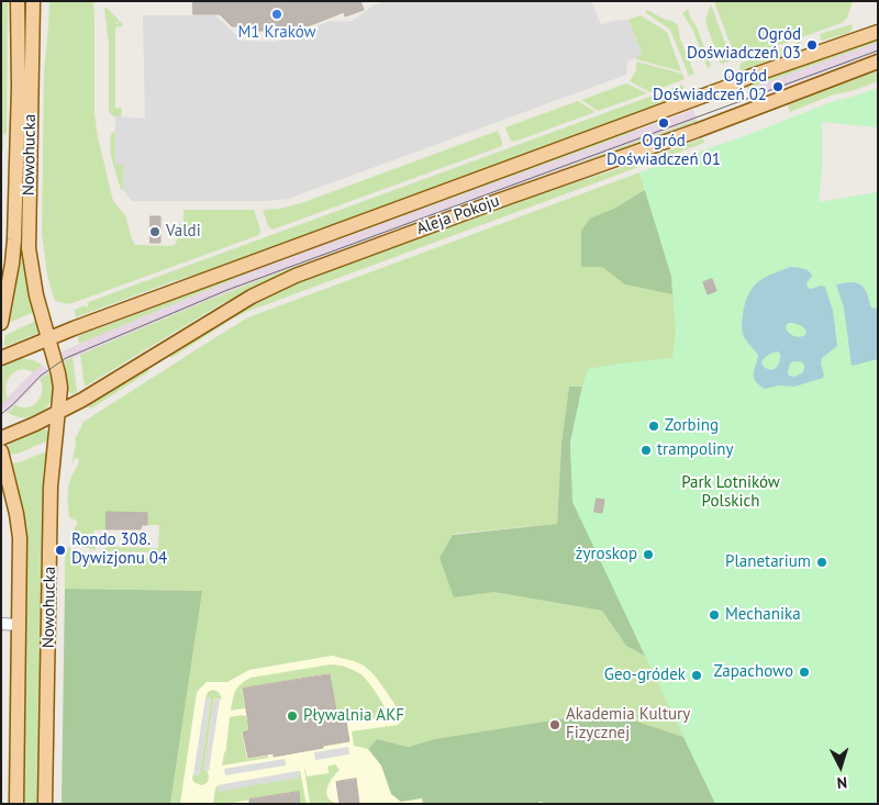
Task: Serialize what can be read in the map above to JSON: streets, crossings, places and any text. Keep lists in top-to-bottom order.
{
  "streets": {
    "main road": ["Nowohucka", "Aleja Pokoju"]
  },
  "crossings": [
    ["Nowohucka", "Aleja Pokoju"]
  ],
  "parks": ["Park Lotników Polskich"],
  "places": [
    "M1 Kraków",
    "Ogród Doświadczeń 03",
    "Ogród Doświadczeń 02",
    "Ogród Doświadczeń 01",
    "Valdi",
    "Zorbing",
    "trampoliny",
    "Rondo 308. Dywizjonu 04",
    "żyroskop",
    "Planetarium",
    "Mechanika",
    "Zapachowo",
    "Geo-gródek",
    "Pływalnia AKF",
    "Akademia Kultury Fizycznej"
  ],
  "north": "bottom"
}
